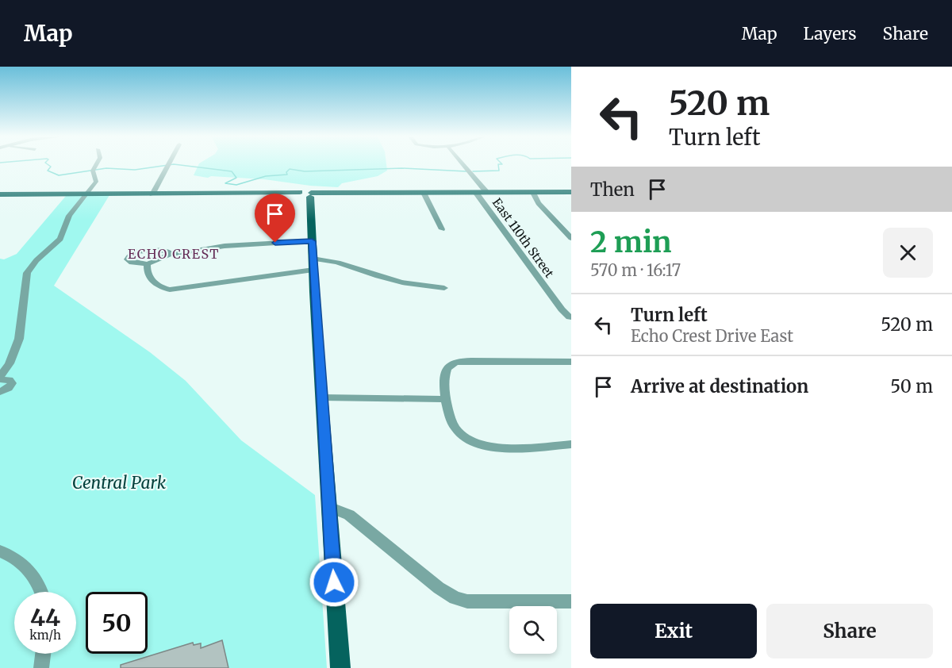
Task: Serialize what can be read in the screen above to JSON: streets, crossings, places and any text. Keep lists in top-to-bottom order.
{
  "streets": {
    "street": ["East 110th Street"]
  },
  "districts": ["ECHO CREST"],
  "parks": ["Central Park"],
  "page": {
    "header": "Map",
    "nav": ["Map", "Layers", "Share"],
    "turn": ["520 m", "Turn left"],
    "then": "Then",
    "heading": ["2 min", "570 m · 16:17"],
    "list": [
      {
        "name": "Turn left",
        "note": "Echo Crest Drive East",
        "value": "520 m"
      },
      {
        "name": "Arrive at destination",
        "value": "50 m"
      }
    ],
    "speed": "44 km/h",
    "limit": "50",
    "buttons": ["Exit", "Share"]
  }
}
